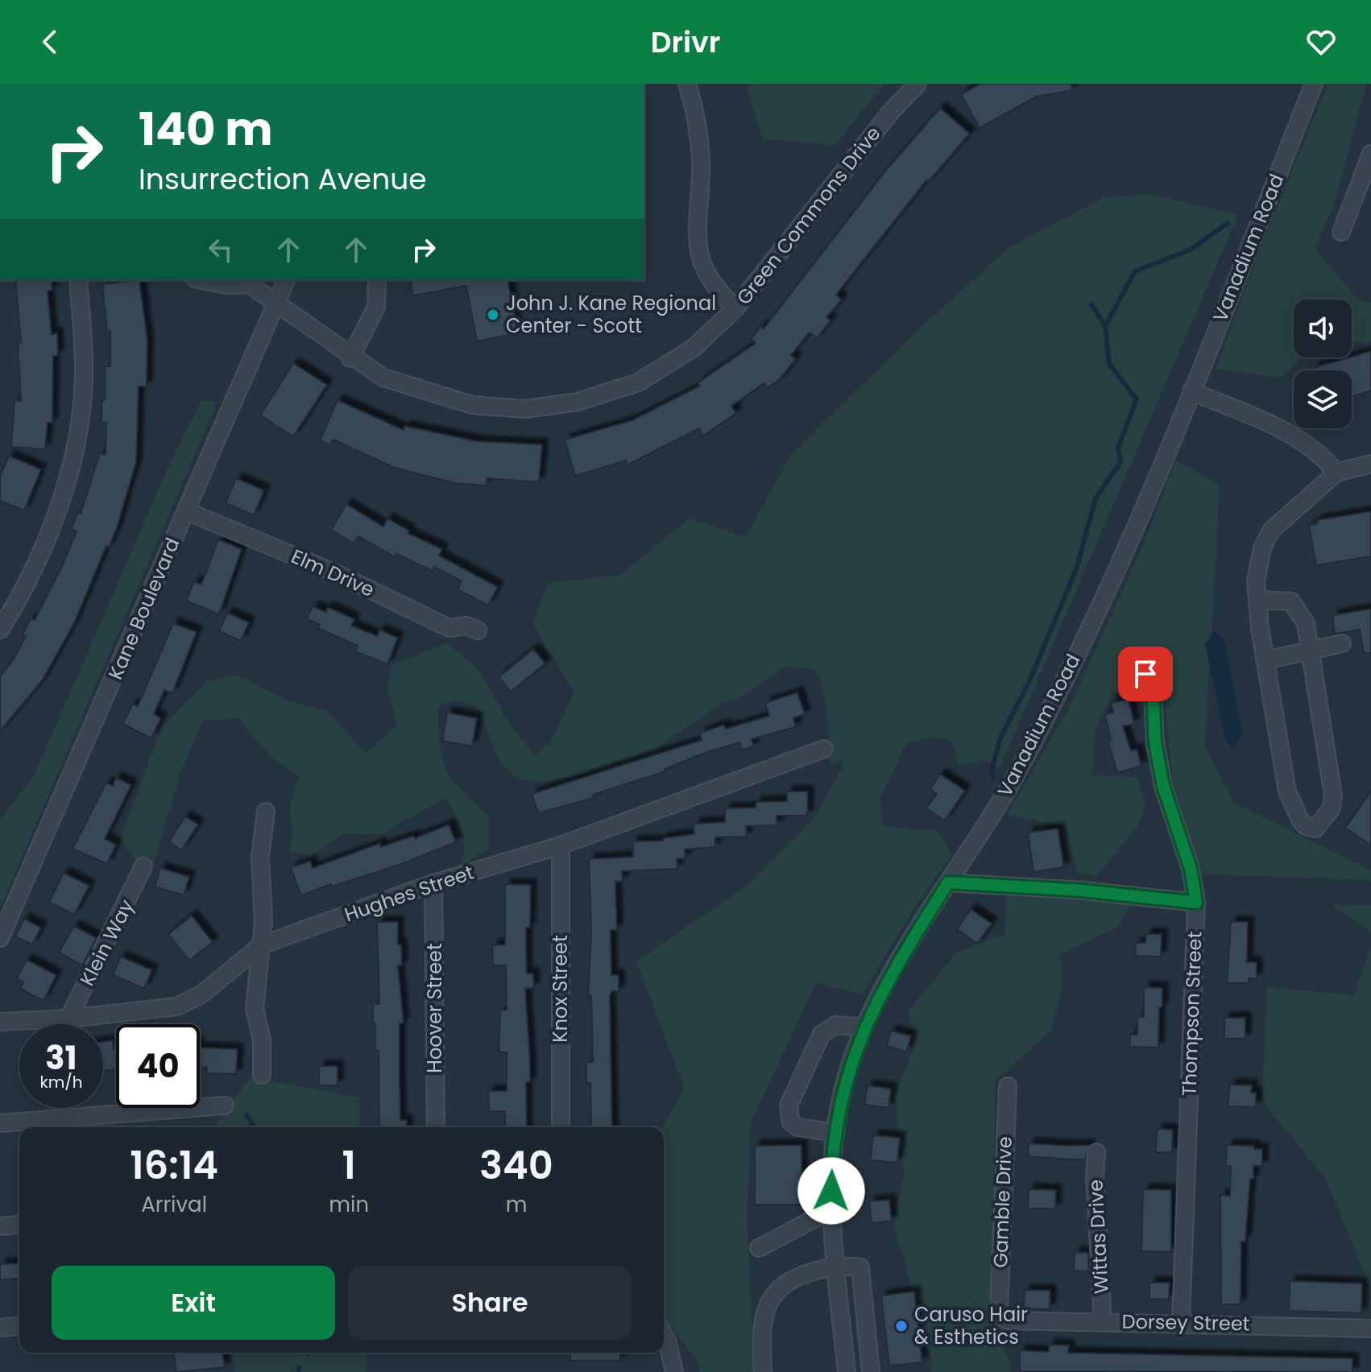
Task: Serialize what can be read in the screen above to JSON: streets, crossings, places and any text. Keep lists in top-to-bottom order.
{
  "streets": {
    "street": [
      "Green Commons Drive",
      "Vanadium Road",
      "Elm Drive",
      "Kane Boulevard",
      "Hughes Street",
      "Klein Way",
      "Knox Street",
      "Hoover Street",
      "Thompson Street",
      "Gamble Drive",
      "Wittas Drive",
      "Dorsey Street"
    ]
  },
  "crossings": [
    ["Green Commons Drive", "Kane Boulevard"],
    ["Elm Drive", "Kane Boulevard"],
    ["Hughes Street", "Klein Way"],
    ["Hughes Street", "Knox Street"],
    ["Hughes Street", "Hoover Street"],
    ["Thompson Street", "Dorsey Street"],
    ["Gamble Drive", "Dorsey Street"],
    ["Wittas Drive", "Dorsey Street"]
  ],
  "places": ["John J. Kane Regional Center - Scott", "Caruso Hair & Esthetics"],
  "page": {
    "header": "Drivr",
    "turn": ["140 m", "Insurrection Avenue"],
    "speed": "31 km/h",
    "limit": "40",
    "eta": [
      "16:14",
      "Arrival",
      "1",
      "min",
      "340",
      "m"
    ],
    "buttons": ["Exit", "Share"]
  }
}
